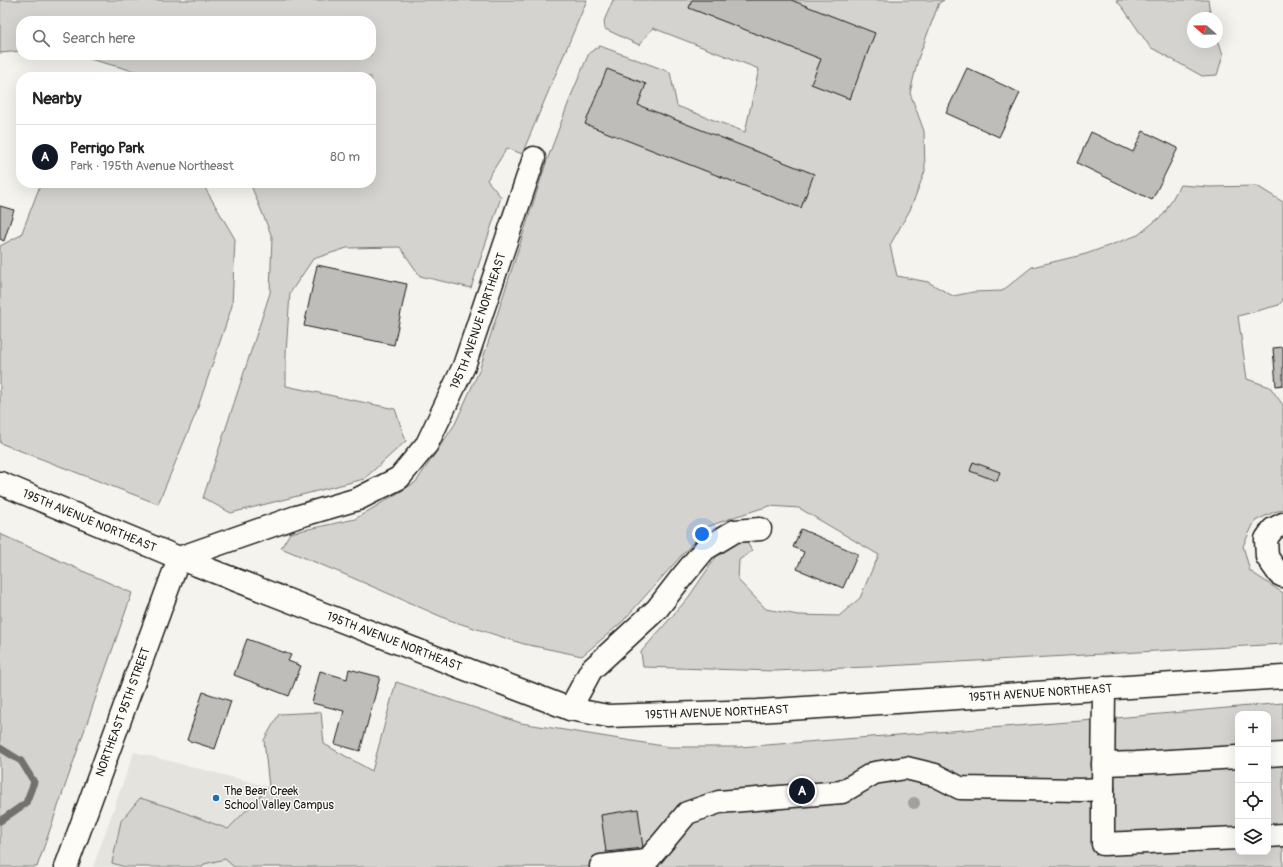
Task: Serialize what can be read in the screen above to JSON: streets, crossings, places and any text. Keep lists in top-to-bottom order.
{
  "streets": {
    "street": ["195TH AVENUE NORTHEAST", "NORTHEAST 95TH STREET"]
  },
  "crossings": [
    ["195TH AVENUE NORTHEAST", "NORTHEAST 95TH STREET"]
  ],
  "places": ["The Bear Creek School Valley Campus"],
  "north": "left",
  "page": {
    "search": "Search here",
    "heading": "Nearby",
    "list": [
      {
        "mark": "A",
        "name": "Perrigo Park",
        "note": "Park · 195th Avenue Northeast",
        "value": "80 m"
      }
    ],
    "map_buttons": ["+", "−"],
    "pins": "A"
  }
}
